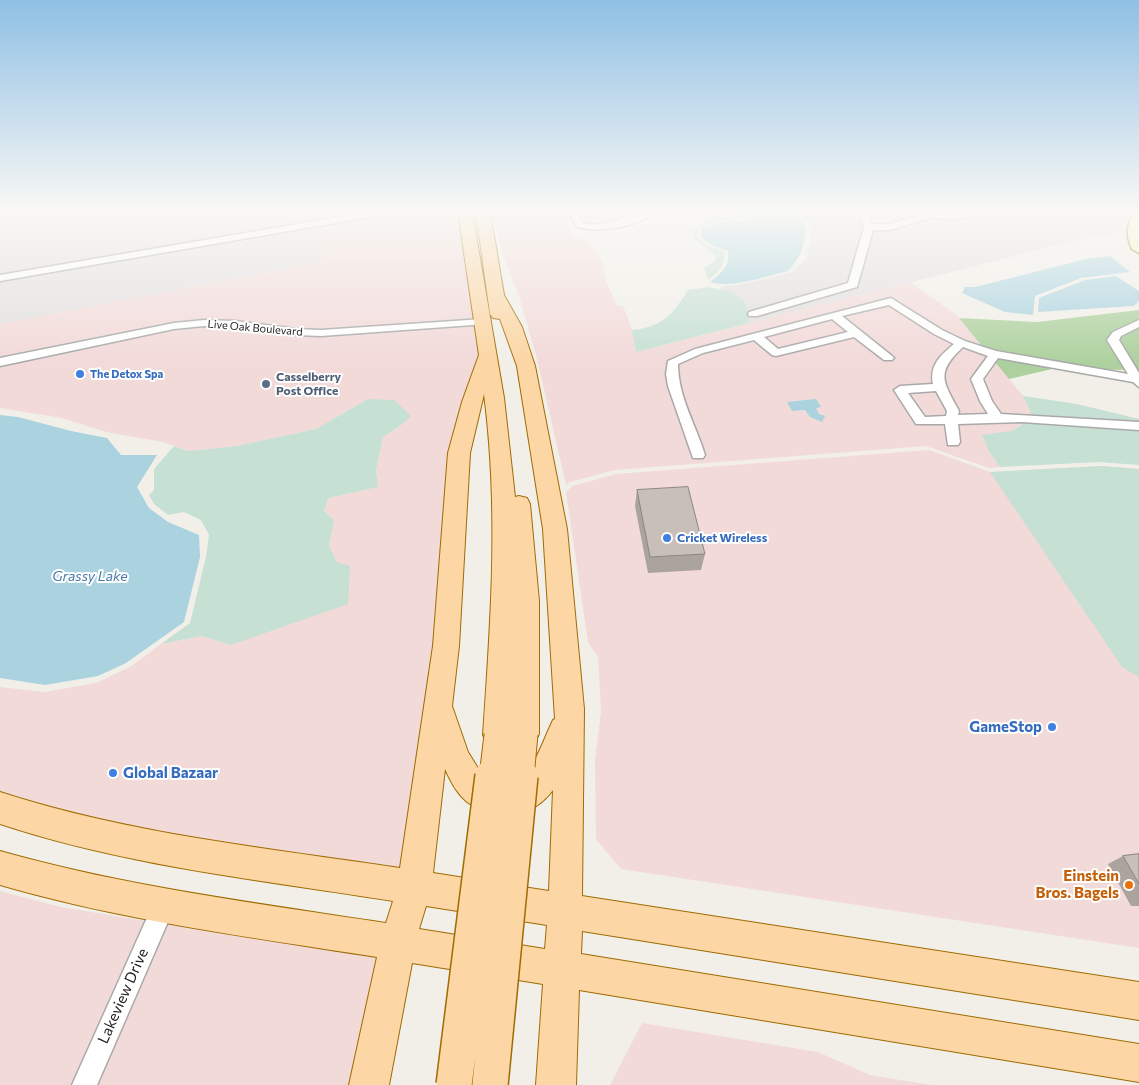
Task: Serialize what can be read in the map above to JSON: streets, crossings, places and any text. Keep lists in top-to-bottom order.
{
  "streets": {
    "street": ["Live Oak Boulevard", "Lakeview Drive"]
  },
  "water": ["Grassy Lake"],
  "places": [
    "The Detox Spa",
    "Casselberry Post Office",
    "Cricket Wireless",
    "GameStop",
    "Global Bazaar",
    "Einstein Bros. Bagels"
  ]
}
